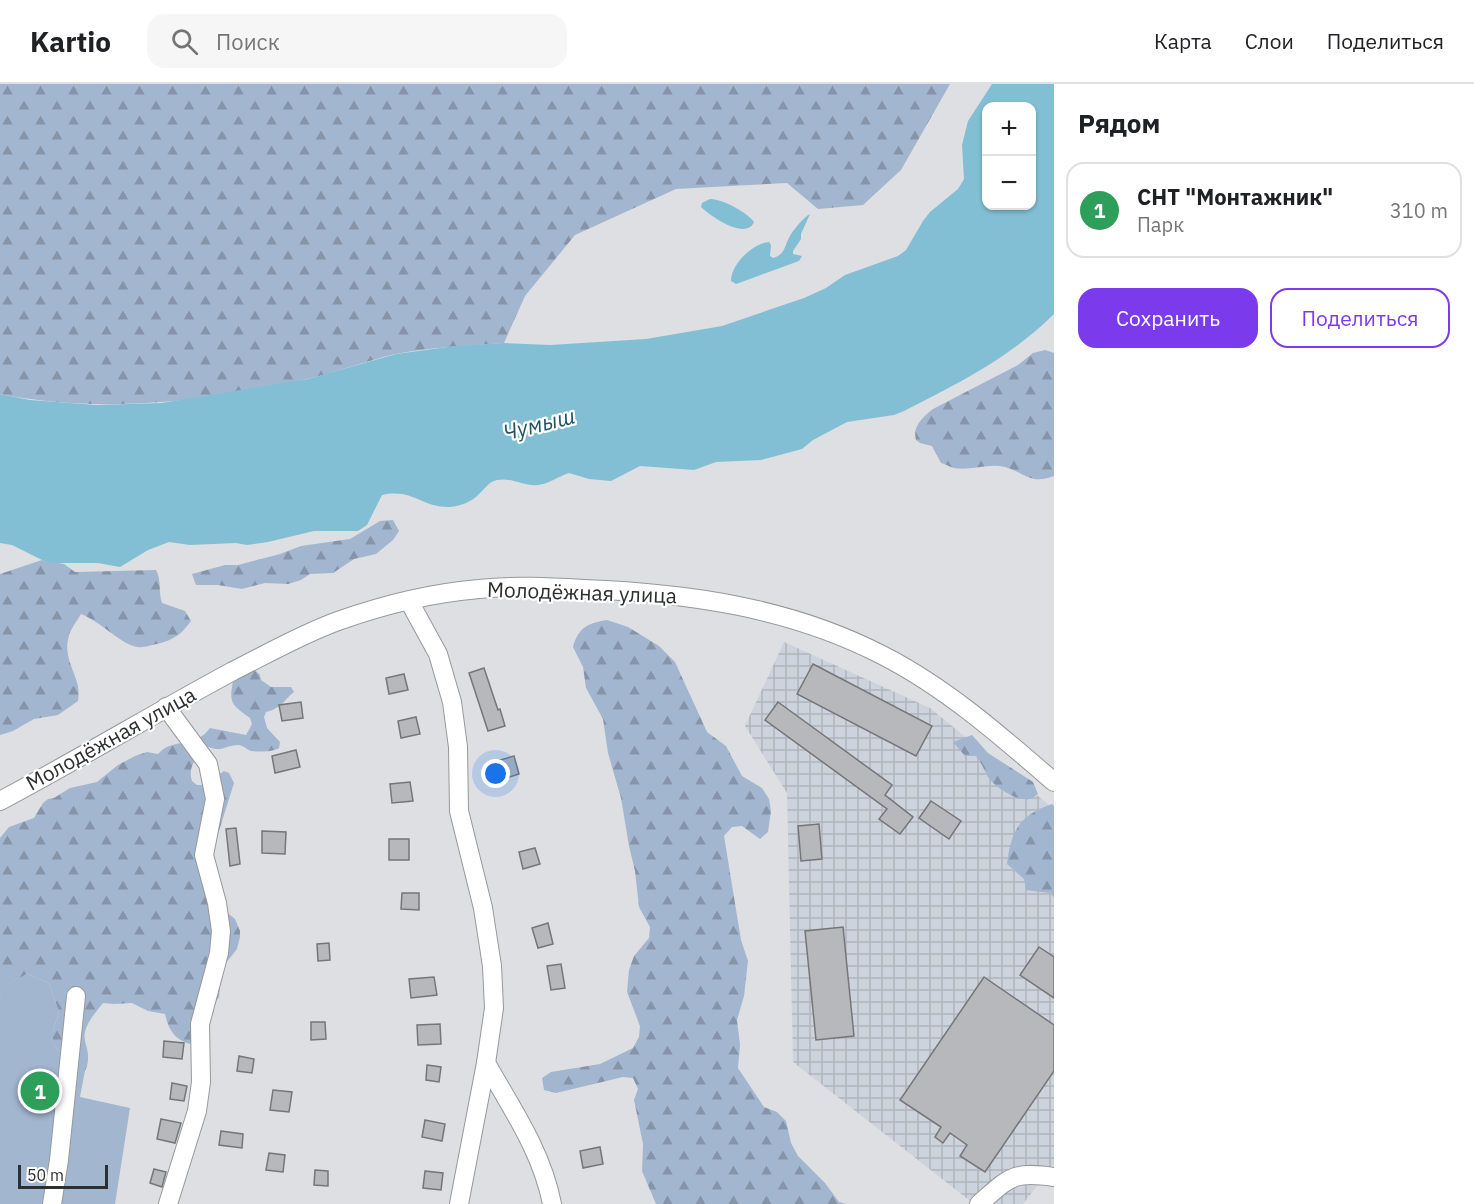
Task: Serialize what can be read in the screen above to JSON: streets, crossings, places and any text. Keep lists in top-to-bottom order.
{
  "streets": {
    "street": ["Молодёжная улица"]
  },
  "water": ["Чумыш"],
  "scale_bar": "50 m",
  "page": {
    "header": "Kartio",
    "search": "Поиск",
    "nav": ["Карта", "Слои", "Поделиться"],
    "heading": "Рядом",
    "map_buttons": ["+", "−"],
    "list": [
      {
        "mark": "1",
        "name": "СНТ \"Монтажник\"",
        "note": "Парк",
        "value": "310 m"
      }
    ],
    "buttons": ["Сохранить", "Поделиться"],
    "pins": "1",
    "scale": "50 m"
  }
}
